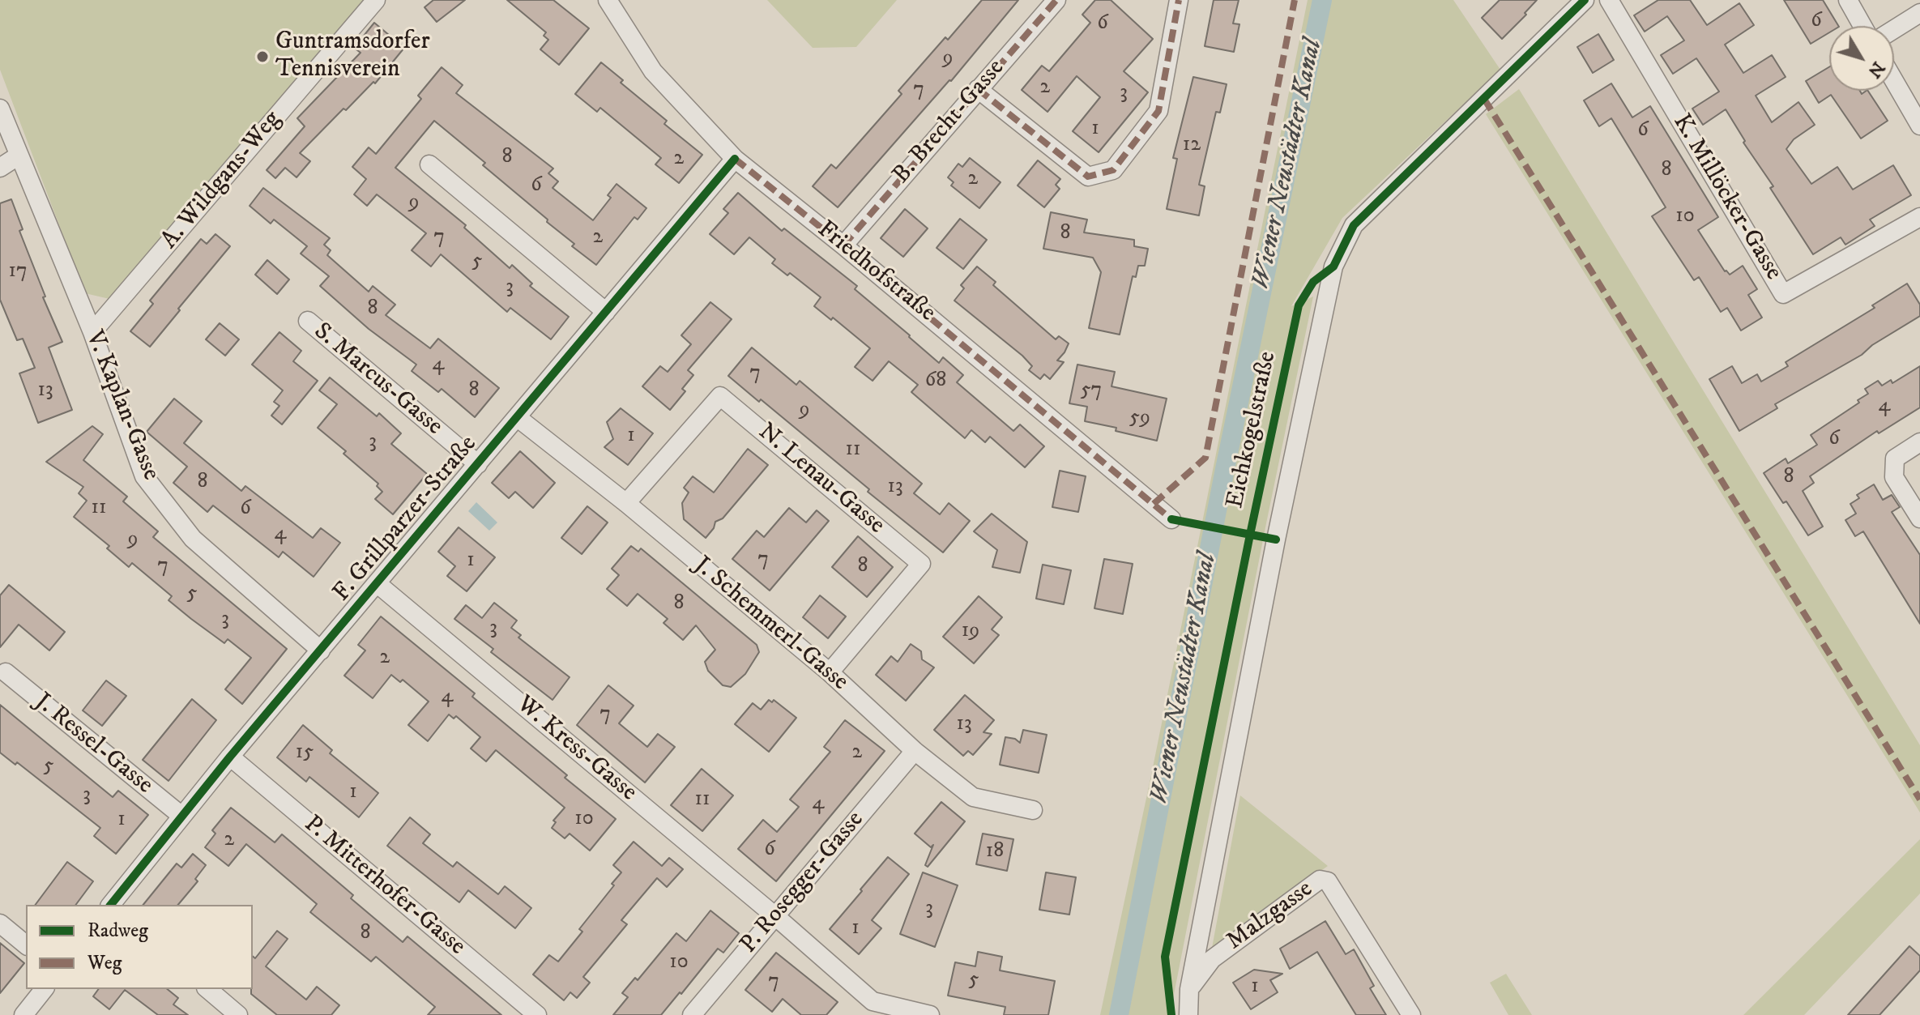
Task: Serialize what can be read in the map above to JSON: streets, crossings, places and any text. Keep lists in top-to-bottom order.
{
  "streets": {
    "street": [
      "B. Brecht-Gasse",
      "A. Wildgans-Weg",
      "K. Millöcker-Gasse",
      "Friedhofstraße",
      "S. Marcus-Gasse",
      "V. Kaplan-Gasse",
      "Eichkogelstraße",
      "N. Lenau-Gasse",
      "F. Grillparzer-Straße",
      "J. Schemmerl-Gasse",
      "J. Ressel-Gasse",
      "W. Kress-Gasse",
      "P. Rosegger-Gasse",
      "P. Mitterhofer-Gasse",
      "Malzgasse"
    ]
  },
  "crossings": [
    ["B. Brecht-Gasse", "Friedhofstraße"],
    ["A. Wildgans-Weg", "V. Kaplan-Gasse"],
    ["Friedhofstraße", "F. Grillparzer-Straße"],
    ["S. Marcus-Gasse", "F. Grillparzer-Straße"],
    ["V. Kaplan-Gasse", "F. Grillparzer-Straße"],
    ["Eichkogelstraße", "Malzgasse"],
    ["N. Lenau-Gasse", "J. Schemmerl-Gasse"],
    ["F. Grillparzer-Straße", "J. Schemmerl-Gasse"],
    ["F. Grillparzer-Straße", "J. Ressel-Gasse"],
    ["F. Grillparzer-Straße", "W. Kress-Gasse"],
    ["F. Grillparzer-Straße", "P. Mitterhofer-Gasse"],
    ["J. Schemmerl-Gasse", "P. Rosegger-Gasse"],
    ["W. Kress-Gasse", "P. Rosegger-Gasse"]
  ],
  "water": ["Wiener Neustädter Kanal"],
  "places": ["Guntramsdorfer Tennisverein"],
  "house_numbers": [
    "6",
    "6",
    "9",
    "2",
    "7",
    "3",
    "1",
    "6",
    "12",
    "8",
    "2",
    "8",
    "2",
    "6",
    "9",
    "10",
    "8",
    "7",
    "2",
    "5",
    "17",
    "3",
    "8",
    "4",
    "7",
    "68",
    "13",
    "8",
    "57",
    "4",
    "9",
    "59",
    "1",
    "6",
    "3",
    "11",
    "8",
    "8",
    "13",
    "11",
    "6",
    "4",
    "9",
    "7",
    "1",
    "7",
    "8",
    "5",
    "8",
    "3",
    "3",
    "19",
    "2",
    "4",
    "7",
    "13",
    "15",
    "2",
    "5",
    "1",
    "3",
    "11",
    "4",
    "10",
    "1",
    "2",
    "6",
    "18",
    "3",
    "1",
    "8",
    "10",
    "5",
    "7",
    "1"
  ],
  "legend": ["Radweg", "Weg"],
  "north": "bottom right"
}
